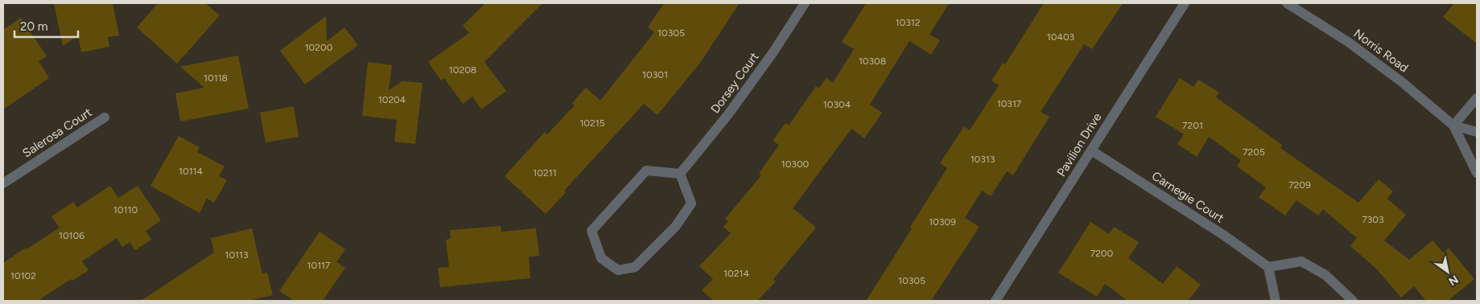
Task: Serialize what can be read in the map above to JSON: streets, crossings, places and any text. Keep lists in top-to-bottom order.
{
  "streets": {
    "street": [
      "Norris Road",
      "Dorsey Court",
      "Salerosa Court",
      "Pavilion Drive",
      "Carnegie Court"
    ]
  },
  "crossings": [
    ["Pavilion Drive", "Carnegie Court"]
  ],
  "house_numbers": [
    "10312",
    "10305",
    "10403",
    "10200",
    "10308",
    "10208",
    "10301",
    "10118",
    "10204",
    "10317",
    "10304",
    "10215",
    "7201",
    "7205",
    "10313",
    "10300",
    "10114",
    "10211",
    "7209",
    "10110",
    "7303",
    "10309",
    "10106",
    "7200",
    "10113",
    "10117",
    "10214",
    "10102",
    "10305"
  ],
  "scale_bar": "20 m",
  "north": "bottom right"
}
